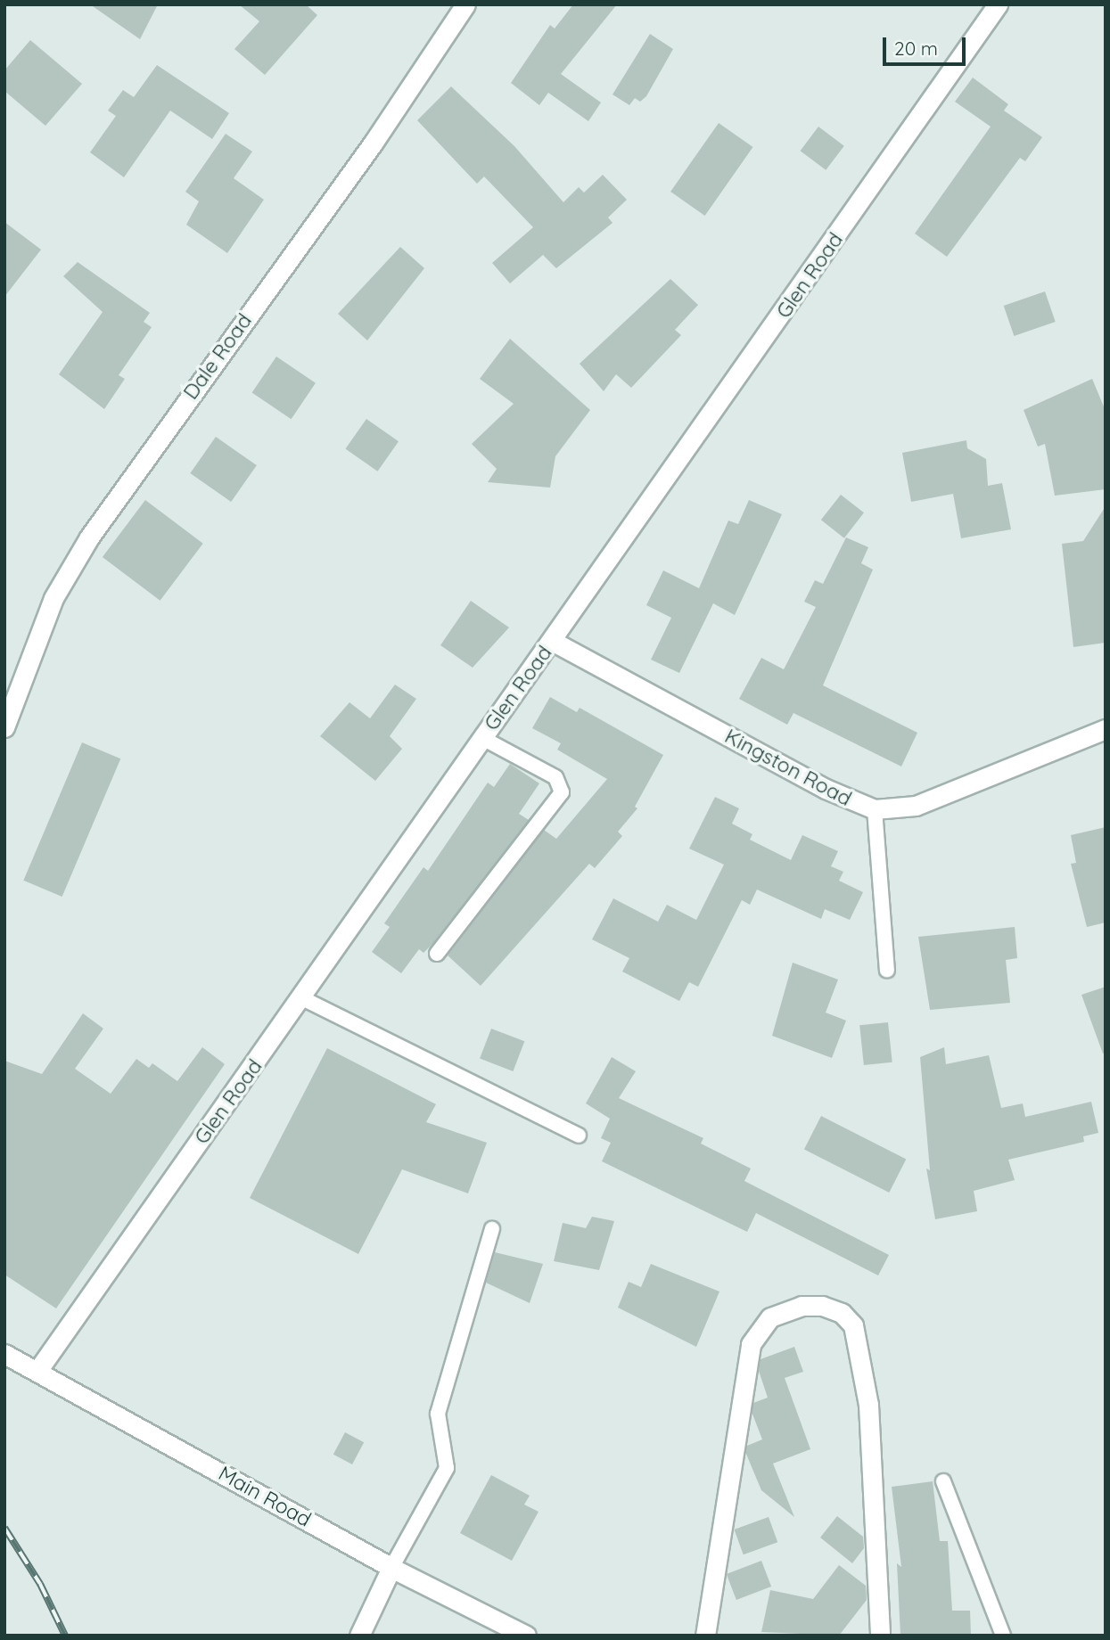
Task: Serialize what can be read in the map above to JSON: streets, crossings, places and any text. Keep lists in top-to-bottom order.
{
  "streets": {
    "street": [
      "Glen Road",
      "Dale Road",
      "Kingston Road",
      "Main Road"
    ]
  },
  "crossings": [
    ["Glen Road", "Kingston Road"],
    ["Glen Road", "Main Road"]
  ],
  "scale_bar": "20 m"
}
